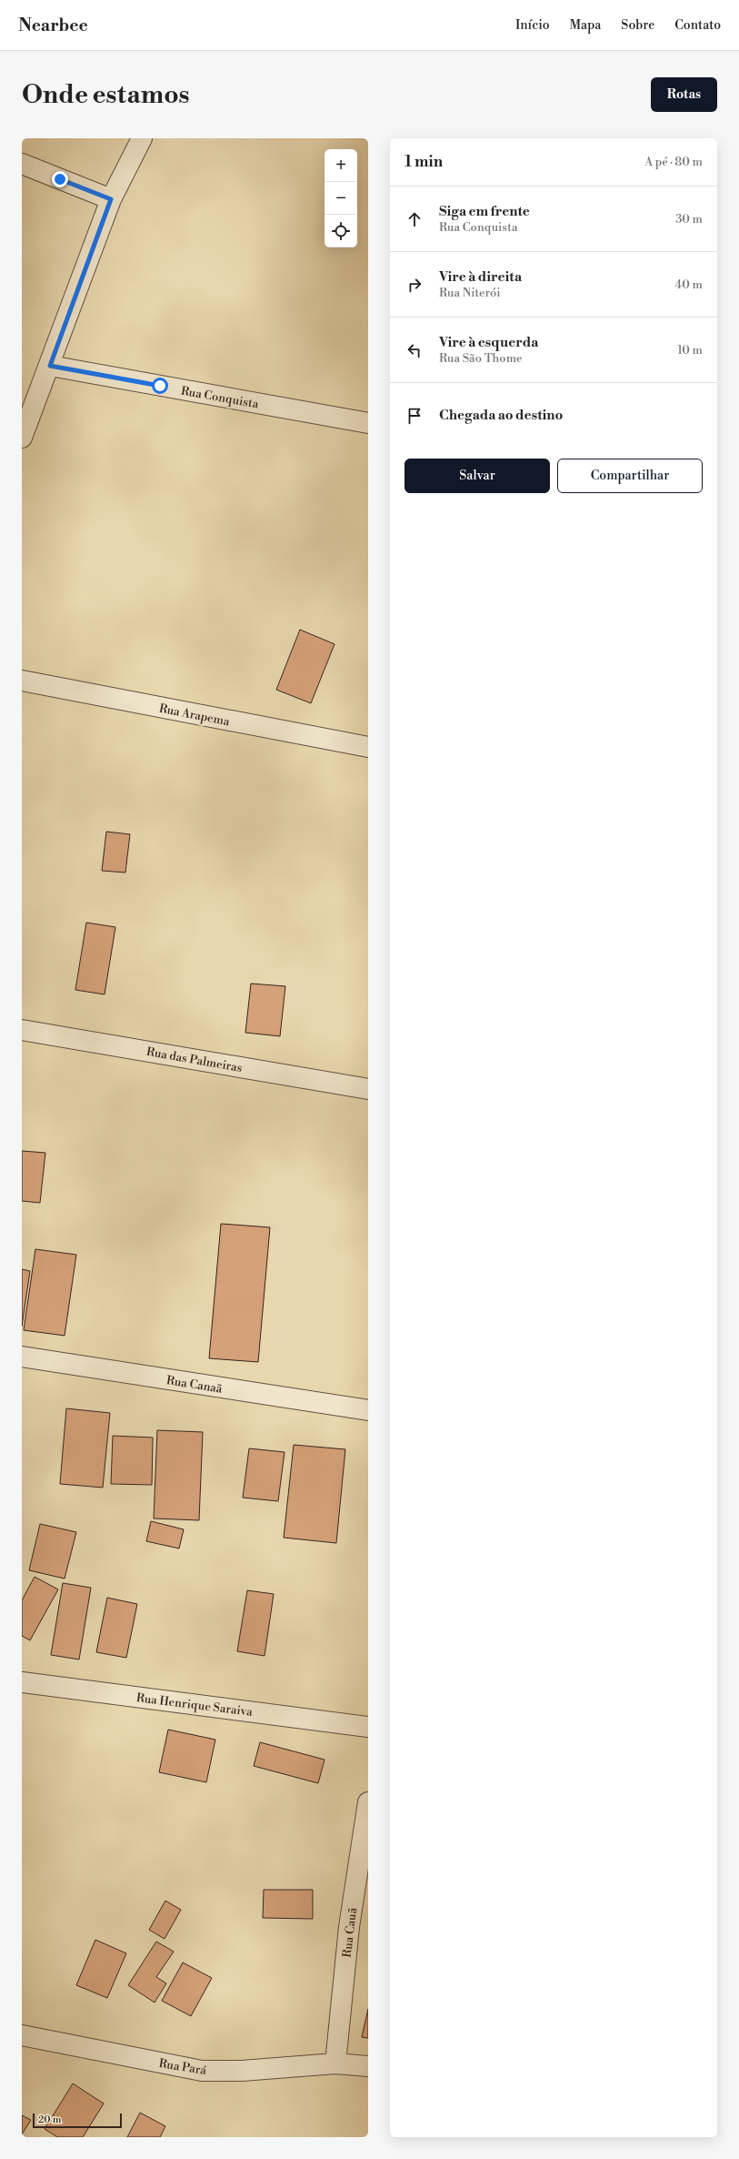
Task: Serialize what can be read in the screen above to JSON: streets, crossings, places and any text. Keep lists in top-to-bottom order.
{
  "streets": {
    "street": [
      "Rua Conquista",
      "Rua Arapema",
      "Rua das Palmeiras",
      "Rua Canaã",
      "Rua Henrique Saraiva",
      "Rua Cauã",
      "Rua Pará"
    ]
  },
  "crossings": [
    ["Rua Cauã", "Rua Pará"]
  ],
  "scale_bar": "20 m",
  "page": {
    "header": "Nearbee",
    "nav": [
      "Início",
      "Mapa",
      "Sobre",
      "Contato"
    ],
    "buttons": [
      "Rotas",
      ["Salvar", "Compartilhar"]
    ],
    "title": "Onde estamos",
    "heading": ["1 min", "A pé · 80 m"],
    "map_buttons": ["+", "−"],
    "list": [
      ["Siga em frente", "Rua Conquista", "30 m"],
      ["Vire à direita", "Rua Niterói", "40 m"],
      ["Vire à esquerda", "Rua São Thome", "10 m"],
      "Chegada ao destino"
    ],
    "scale": "20 m"
  }
}
